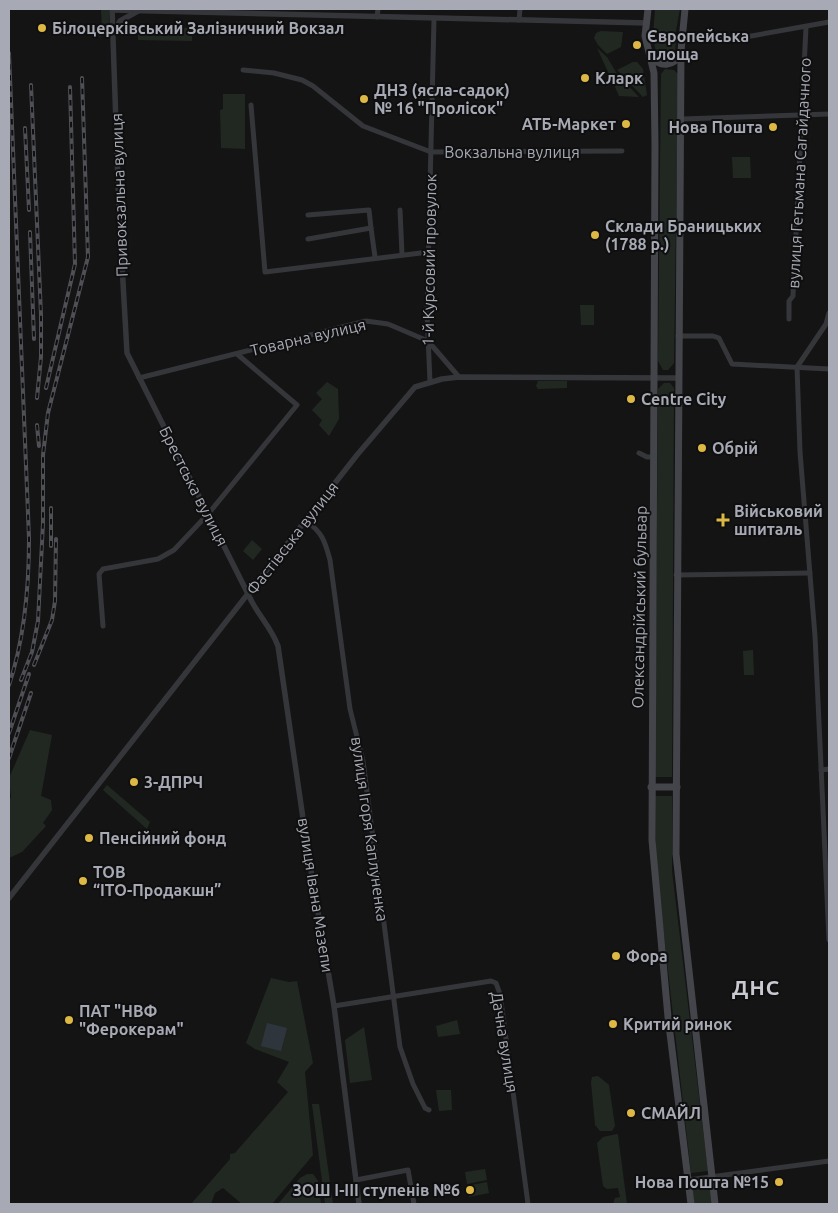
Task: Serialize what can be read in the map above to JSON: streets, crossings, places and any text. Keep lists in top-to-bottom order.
{
  "streets": {
    "main road": ["Олександрійський бульвар"],
    "street": [
      "Вокзальна вулиця",
      "вулиця Гетьмана Сагайдачного",
      "Привокзальна вулиця",
      "1-й Курсовий провулок",
      "Товарна вулиця",
      "Брестська вулиця",
      "Фастівська вулиця",
      "вулиця Ігоря Каплуненка",
      "вулиця Івана Мазепи",
      "Дачна вулиця"
    ]
  },
  "crossings": [
    ["Вокзальна вулиця", "1-й Курсовий провулок"],
    ["Привокзальна вулиця", "Товарна вулиця"],
    ["Привокзальна вулиця", "Брестська вулиця"],
    ["1-й Курсовий провулок", "Товарна вулиця"],
    ["1-й Курсовий провулок", "Фастівська вулиця"],
    ["Товарна вулиця", "Брестська вулиця"],
    ["Товарна вулиця", "Фастівська вулиця"],
    ["Брестська вулиця", "Фастівська вулиця"],
    ["Брестська вулиця", "вулиця Івана Мазепи"],
    ["Фастівська вулиця", "Олександрійський бульвар"],
    ["Фастівська вулиця", "вулиця Ігоря Каплуненка"],
    ["Фастівська вулиця", "вулиця Івана Мазепи"],
    ["вулиця Ігоря Каплуненка", "Дачна вулиця"],
    ["вулиця Івана Мазепи", "Дачна вулиця"]
  ],
  "districts": ["ДНС"],
  "places": {
    "other": [
      "Білоцерківський Залізничний Вокзал",
      "Європейська площа",
      "Кларк",
      "ДНЗ (ясла-садок) № 16 \"Пролісок\"",
      "АТБ-Маркет",
      "Нова Пошта",
      "Склади Браницьких (1788 р.)",
      "Centre City",
      "Обрій",
      "3-ДПРЧ",
      "Пенсійний фонд",
      "ТОВ “ІТО-Продакшн”",
      "Фора",
      "ПАТ \"НВФ \"Ферокерам\"",
      "Критий ринок",
      "СМАЙЛ",
      "Нова Пошта №15",
      "ЗОШ І-ІІІ ступенів №6"
    ],
    "health": ["Військовий шпиталь"]
  }
}
